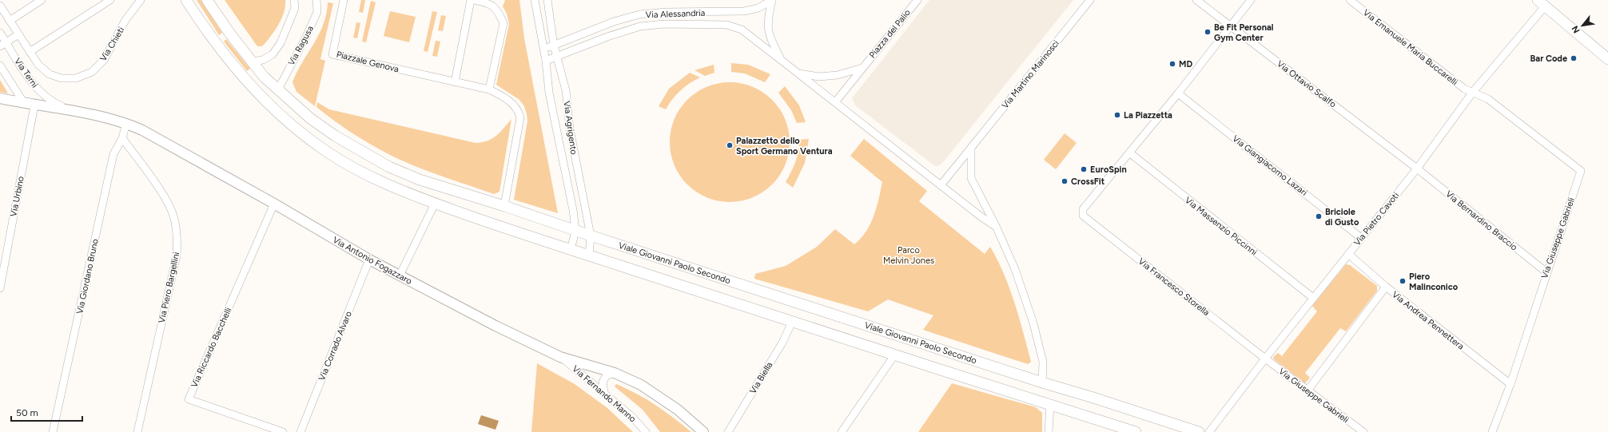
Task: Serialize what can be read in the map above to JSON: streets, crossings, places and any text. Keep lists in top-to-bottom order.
{
  "streets": {
    "main road": ["Viale Giovanni Paolo Secondo"],
    "street": [
      "Via Alessandria",
      "Piazza del Palio",
      "Via Chieti",
      "Via Ragusa",
      "Via Emanuele Maria Buccarelli",
      "Piazzale Genova",
      "Via Terni",
      "Via Martino Marinosci",
      "Via Ottavio Scalfo",
      "Via Agrigento",
      "Via Giangiacomo Lazari",
      "Via Urbino",
      "Via Pietro Cavoti",
      "Via Bernardino Braccio",
      "Via Massenzio Piccinni",
      "Via Giuseppe Gabrieli",
      "Via Antonio Fogazzaro",
      "Via Giordano Bruno",
      "Via Francesco Storella",
      "Via Piero Bargellini",
      "Via Andrea Pennettera",
      "Via Corrado Alvaro",
      "Via Riccardo Bacchelli",
      "Via Biella",
      "Via Fernando Manno"
    ]
  },
  "crossings": [
    ["Via Alessandria", "Via Agrigento"],
    ["Via Ragusa", "Viale Giovanni Paolo Secondo"],
    ["Via Emanuele Maria Buccarelli", "Via Pietro Cavoti"],
    ["Via Emanuele Maria Buccarelli", "Via Giuseppe Gabrieli"],
    ["Piazzale Genova", "Viale Giovanni Paolo Secondo"],
    ["Via Terni", "Via Antonio Fogazzaro"],
    ["Via Ottavio Scalfo", "Via Pietro Cavoti"],
    ["Via Ottavio Scalfo", "Via Bernardino Braccio"],
    ["Via Agrigento", "Viale Giovanni Paolo Secondo"],
    ["Via Giangiacomo Lazari", "Via Pietro Cavoti"],
    ["Via Urbino", "Via Antonio Fogazzaro"],
    ["Via Pietro Cavoti", "Via Bernardino Braccio"],
    ["Via Pietro Cavoti", "Via Massenzio Piccinni"],
    ["Via Pietro Cavoti", "Via Giuseppe Gabrieli"],
    ["Via Pietro Cavoti", "Via Francesco Storella"],
    ["Via Pietro Cavoti", "Via Andrea Pennettera"],
    ["Via Bernardino Braccio", "Via Giuseppe Gabrieli"],
    ["Via Massenzio Piccinni", "Via Francesco Storella"],
    ["Via Giuseppe Gabrieli", "Via Francesco Storella"],
    ["Via Giuseppe Gabrieli", "Via Andrea Pennettera"],
    ["Via Antonio Fogazzaro", "Via Giordano Bruno"],
    ["Via Antonio Fogazzaro", "Via Corrado Alvaro"],
    ["Via Antonio Fogazzaro", "Via Riccardo Bacchelli"],
    ["Via Antonio Fogazzaro", "Via Fernando Manno"],
    ["Via Giordano Bruno", "Via Piero Bargellini"]
  ],
  "parks": ["Parco Melvin Jones"],
  "places": [
    "Be Fit Personal Gym Center",
    "Bar Code",
    "MD",
    "La Piazzetta",
    "Palazzetto dello Sport Germano Ventura",
    "EuroSpin",
    "CrossFit",
    "Briciole di Gusto",
    "Piero Malinconico"
  ],
  "scale_bar": "50 m",
  "north": "bottom left"
}
